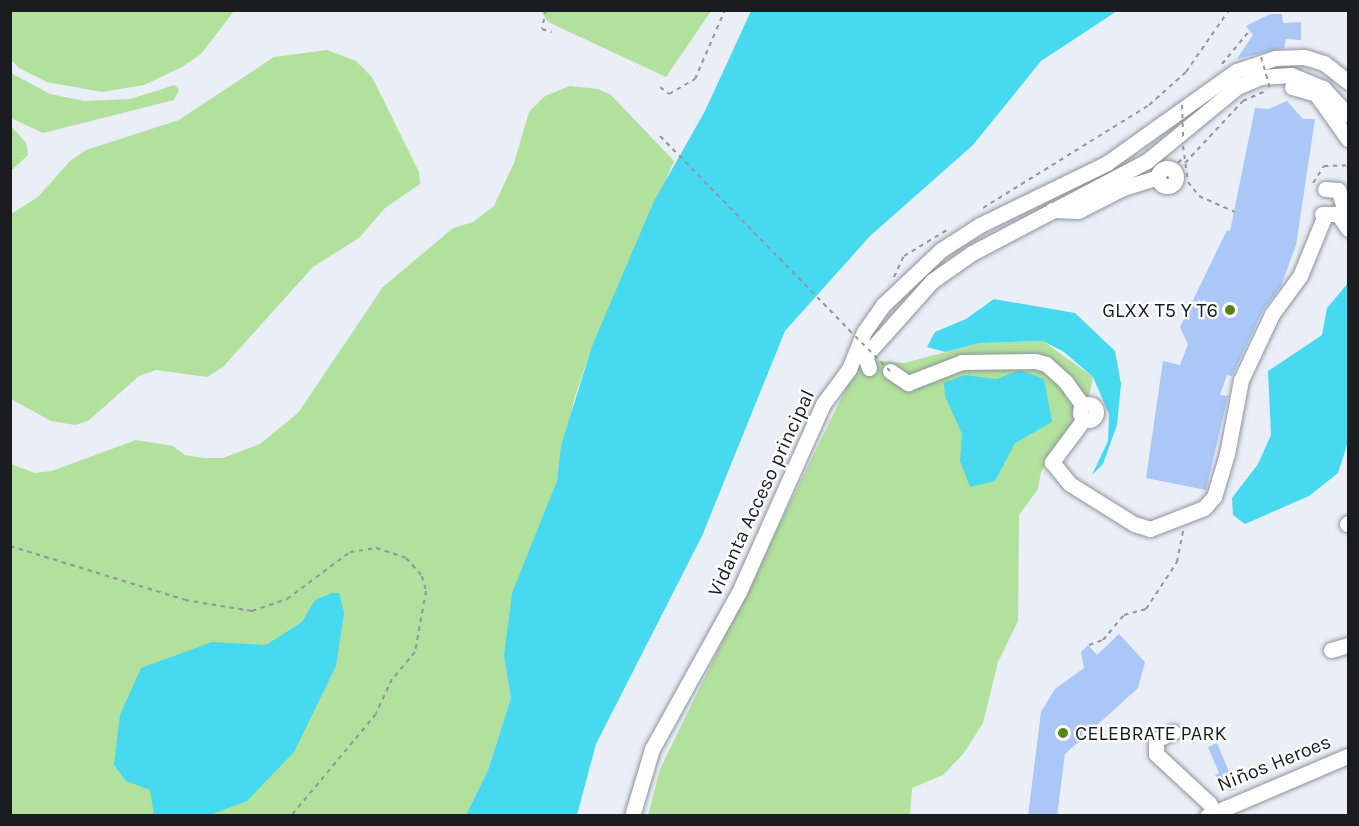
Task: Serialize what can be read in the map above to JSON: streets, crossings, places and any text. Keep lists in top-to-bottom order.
{
  "streets": {
    "street": ["Vidanta Acceso principal", "Niños Heroes"]
  },
  "places": ["GLXX T5 Y T6", "CELEBRATE PARK"]
}
